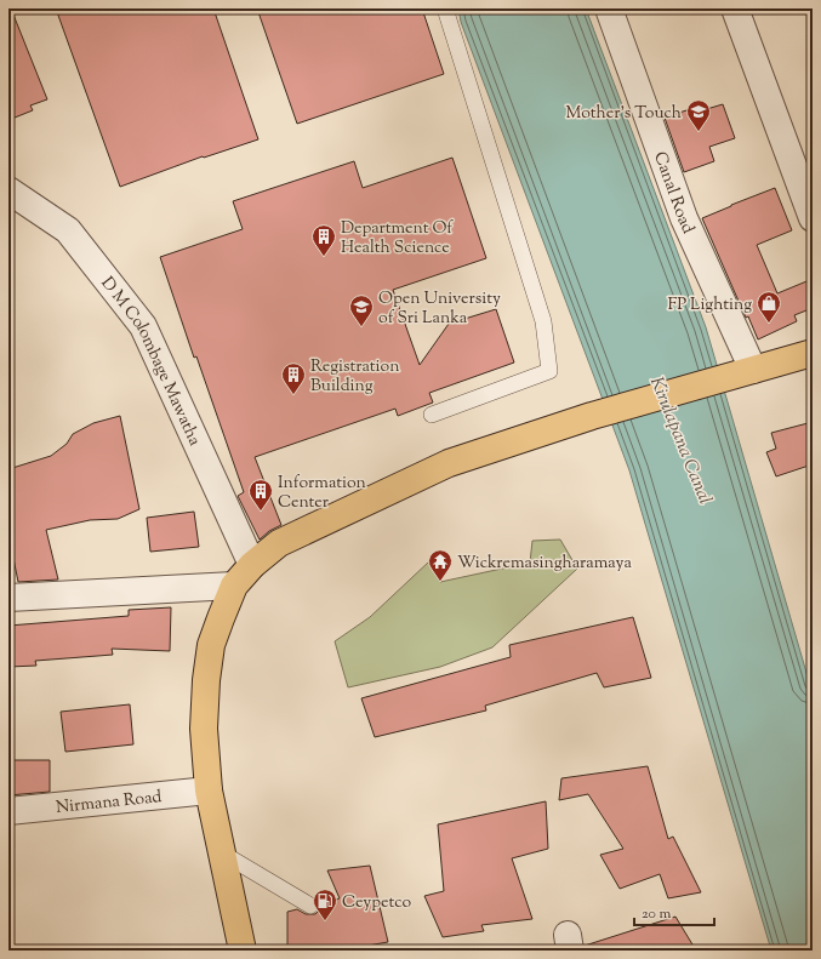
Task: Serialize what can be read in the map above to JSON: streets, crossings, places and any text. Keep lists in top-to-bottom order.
{
  "streets": {
    "street": ["Canal Road", "D M Colombage Mawatha", "Nirmana Road"]
  },
  "water": ["Kirulapana Canal"],
  "places": {
    "school or university": ["Mother's Touch", "Open University of Sri Lanka"],
    "building": ["Department Of Health Science", "Registration Building", "Information Center"],
    "shop": ["FP Lighting"],
    "temple": ["Wickremasingharamaya"],
    "fuel station": ["Ceypetco"]
  },
  "scale_bar": "20 m"
}
